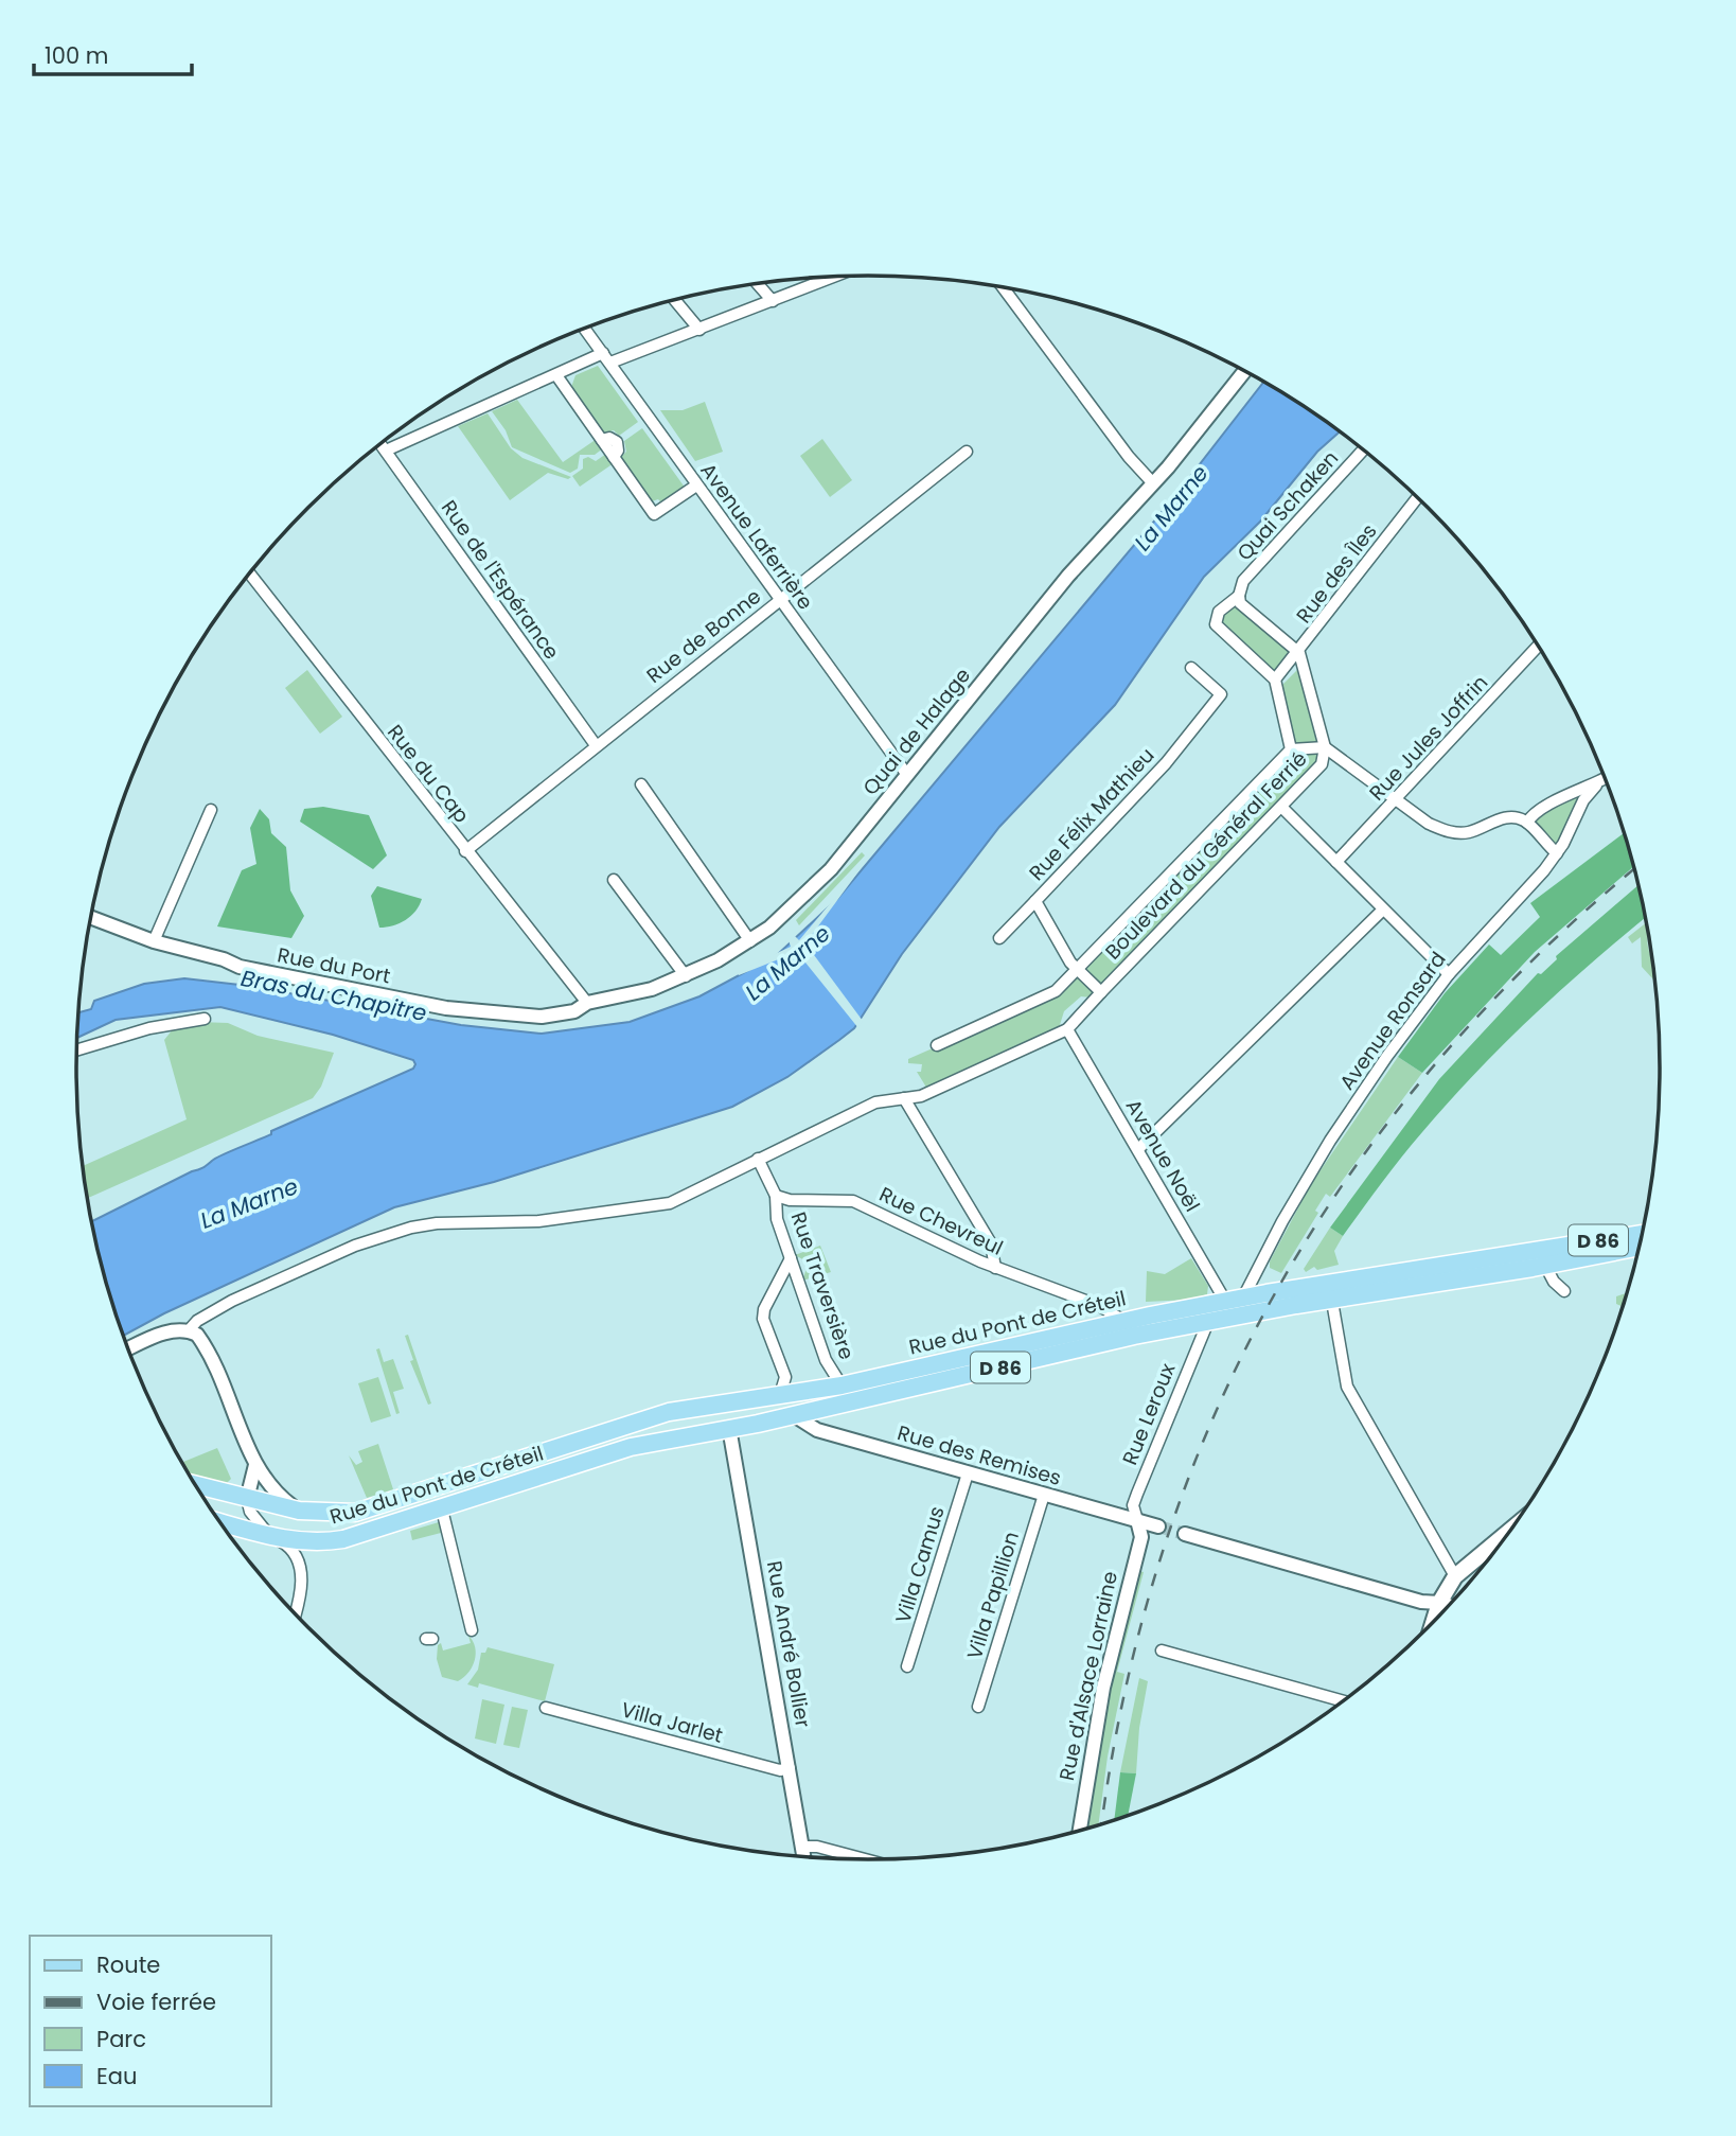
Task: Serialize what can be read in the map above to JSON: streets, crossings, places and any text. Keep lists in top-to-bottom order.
{
  "streets": {
    "main road": ["D 86", "Rue du Pont de Créteil"],
    "street": [
      "Quai Schaken",
      "Avenue Laferrière",
      "Rue des Îles",
      "Rue de l'Espérance",
      "Rue de Bonne",
      "Quai de Halage",
      "Rue Jules Joffrin",
      "Rue du Cap",
      "Rue Félix Mathieu",
      "Boulevard du Général Ferrié",
      "Rue du Port",
      "Avenue Ronsard",
      "Avenue Noël",
      "Rue Chevreul",
      "Rue Traversière",
      "Rue Leroux",
      "Rue des Remises",
      "Villa Camus",
      "Villa Papillion",
      "Rue André Bollier",
      "Rue d'Alsace Lorraine",
      "Villa Jarlet"
    ]
  },
  "crossings": [
    ["Avenue Laferrière", "Rue de Bonne"],
    ["Avenue Laferrière", "Quai de Halage"],
    ["Rue des Îles", "Boulevard du Général Ferrié"],
    ["Rue de l'Espérance", "Rue de Bonne"],
    ["Rue de Bonne", "Rue du Cap"],
    ["Quai de Halage", "Rue du Cap"],
    ["Quai de Halage", "Rue du Port"],
    ["Rue du Cap", "Rue du Port"],
    ["Rue Félix Mathieu", "Boulevard du Général Ferrié"],
    ["Boulevard du Général Ferrié", "Avenue Noël"],
    ["Avenue Ronsard", "Rue du Pont de Créteil"],
    ["Avenue Noël", "Rue du Pont de Créteil"],
    ["Rue Chevreul", "Rue Traversière"],
    ["Rue Chevreul", "Rue du Pont de Créteil"],
    ["Rue Traversière", "Rue du Pont de Créteil"],
    ["Rue du Pont de Créteil", "Rue Leroux"],
    ["Rue du Pont de Créteil", "Rue des Remises"],
    ["Rue du Pont de Créteil", "Rue André Bollier"],
    ["Rue Leroux", "Rue des Remises"],
    ["Rue Leroux", "Rue d'Alsace Lorraine"],
    ["Rue des Remises", "Villa Camus"],
    ["Rue des Remises", "Villa Papillion"],
    ["Rue des Remises", "Rue d'Alsace Lorraine"],
    ["Rue André Bollier", "Villa Jarlet"]
  ],
  "water": ["La Marne", "Bras du Chapitre"],
  "legend": [
    "Route",
    "Voie ferrée",
    "Parc",
    "Eau"
  ],
  "scale_bar": "100 m"
}
